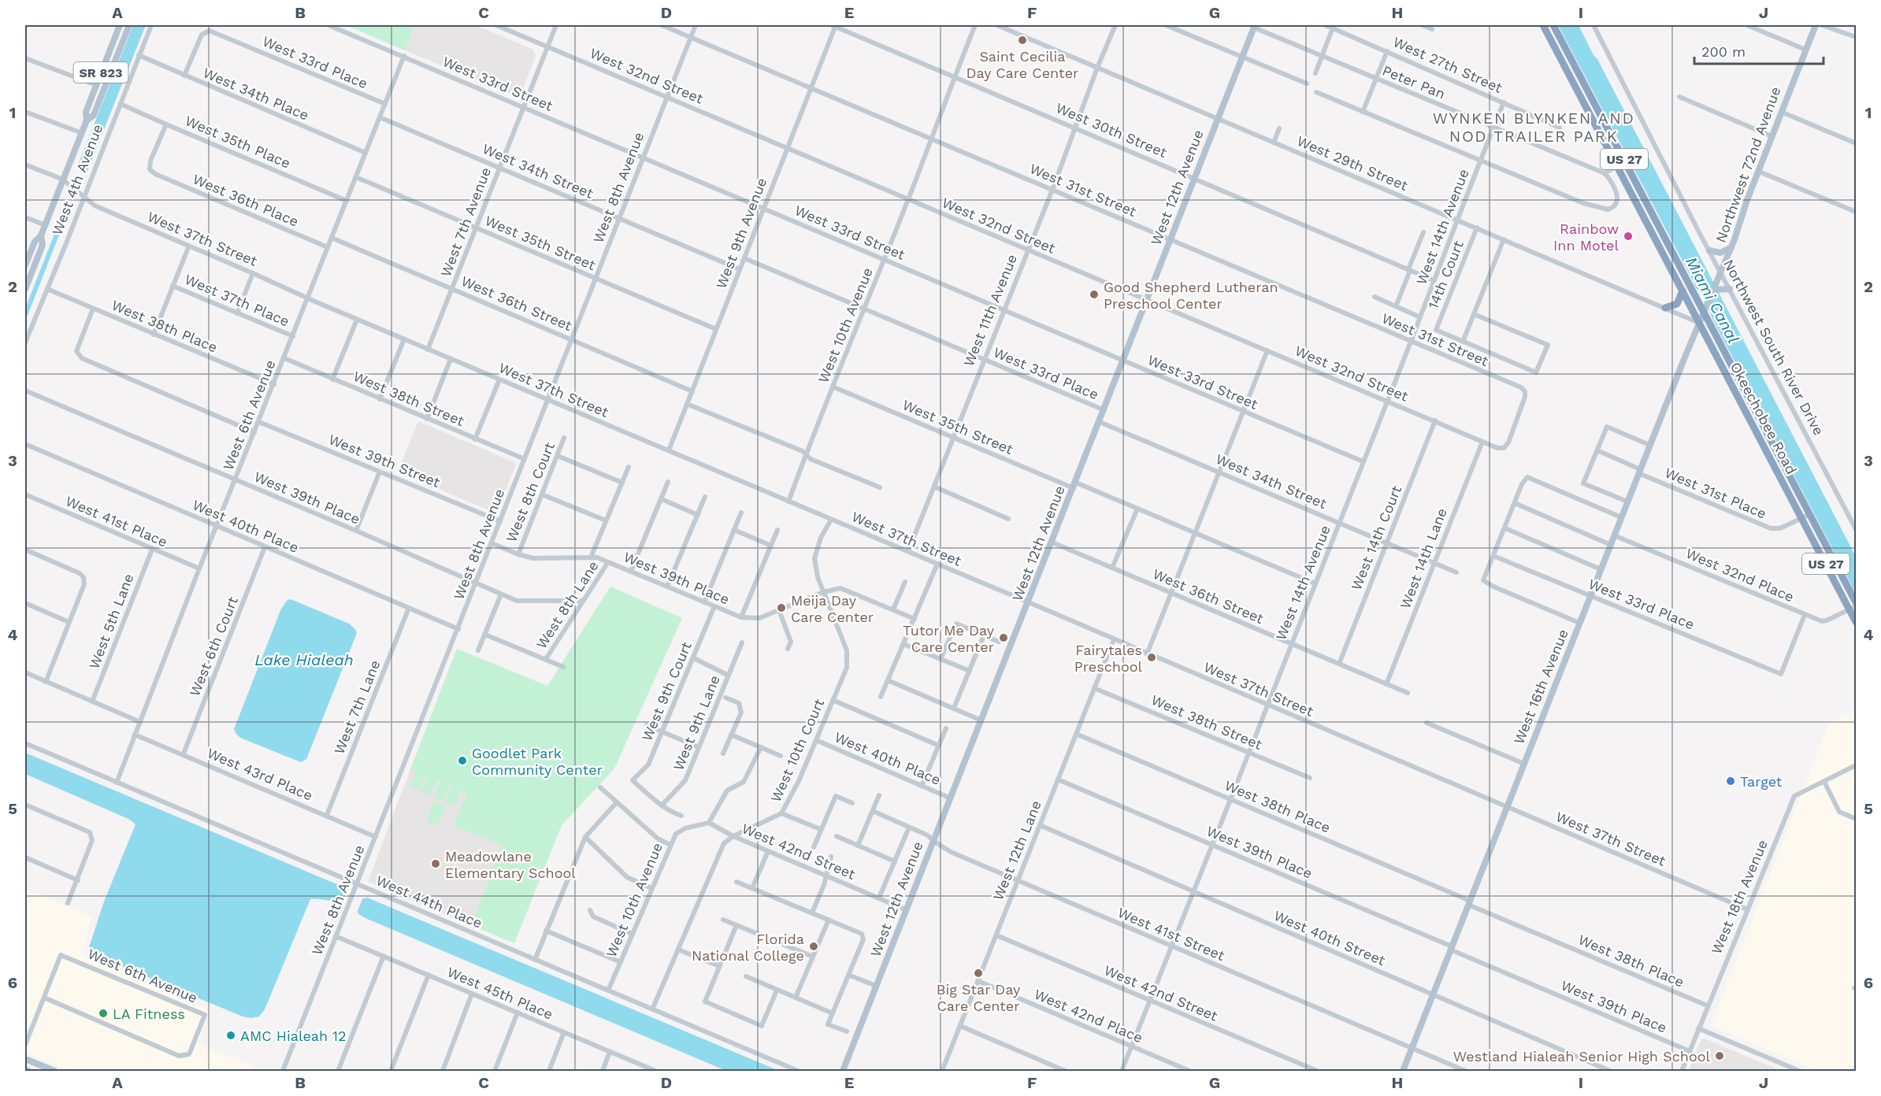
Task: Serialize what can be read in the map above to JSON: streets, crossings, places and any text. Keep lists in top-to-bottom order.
{
  "streets": {
    "highway": ["US 27", "Okeechobee Road"],
    "main road": [
      "SR 823",
      "Northwest 72nd Avenue",
      "West 4th Avenue",
      "West 12th Avenue",
      "West 16th Avenue"
    ],
    "street": [
      "West 33rd Place",
      "West 27th Street",
      "West 32nd Street",
      "Peter Pan",
      "West 33rd Street",
      "West 34th Place",
      "West 30th Street",
      "West 35th Place",
      "West 29th Street",
      "West 34th Street",
      "West 8th Avenue",
      "West 31st Street",
      "West 36th Place",
      "West 7th Avenue",
      "West 14th Avenue",
      "West 9th Avenue",
      "West 37th Street",
      "West 35th Street",
      "14th Court",
      "West 37th Place",
      "West 36th Street",
      "West 11th Avenue",
      "West 10th Avenue",
      "West 38th Place",
      "Northwest South River Drive",
      "West 38th Street",
      "West 6th Avenue",
      "West 39th Street",
      "West 8th Court",
      "West 31st Place",
      "West 39th Place",
      "West 41st Place",
      "West 40th Place",
      "West 14th Court",
      "West 14th Lane",
      "West 32nd Place",
      "West 8th Lane",
      "West 5th Lane",
      "West 6th Court",
      "West 9th Court",
      "West 7th Lane",
      "West 9th Lane",
      "West 10th Court",
      "West 43rd Place",
      "West 12th Lane",
      "West 42nd Street",
      "West 18th Avenue",
      "West 44th Place",
      "West 41st Street",
      "West 40th Street",
      "West 45th Place",
      "West 42nd Place"
    ]
  },
  "crossings": [
    ["West 33rd Place", "West 34th Place"],
    ["West 33rd Place", "West 12th Avenue"],
    ["West 33rd Place", "West 9th Avenue"],
    ["West 33rd Place", "West 11th Avenue"],
    ["West 33rd Place", "West 10th Avenue"],
    ["West 33rd Place", "West 6th Avenue"],
    ["West 33rd Place", "West 32nd Place"],
    ["West 33rd Place", "West 16th Avenue"],
    ["West 27th Street", "West 14th Avenue"],
    ["West 32nd Street", "West 8th Avenue"],
    ["West 32nd Street", "West 12th Avenue"],
    ["West 32nd Street", "West 31st Street"],
    ["West 32nd Street", "West 7th Avenue"],
    ["West 32nd Street", "West 14th Avenue"],
    ["West 32nd Street", "West 9th Avenue"],
    ["West 32nd Street", "West 11th Avenue"],
    ["West 32nd Street", "West 10th Avenue"],
    ["West 32nd Street", "West 14th Court"],
    ["West 32nd Street", "West 14th Lane"],
    ["Peter Pan", "West 12th Avenue"],
    ["Peter Pan", "West 14th Avenue"],
    ["West 33rd Street", "West 8th Avenue"],
    ["West 33rd Street", "West 12th Avenue"],
    ["West 33rd Street", "West 7th Avenue"],
    ["West 33rd Street", "West 14th Avenue"],
    ["West 33rd Street", "West 9th Avenue"],
    ["West 33rd Street", "West 11th Avenue"],
    ["West 33rd Street", "West 10th Avenue"],
    ["West 33rd Street", "West 6th Avenue"],
    ["West 34th Place", "West 4th Avenue"],
    ["West 34th Place", "West 6th Avenue"],
    ["West 30th Street", "West 12th Avenue"],
    ["West 30th Street", "West 14th Avenue"],
    ["West 30th Street", "West 9th Avenue"],
    ["West 30th Street", "West 11th Avenue"],
    ["West 30th Street", "West 10th Avenue"],
    ["West 35th Place", "West 4th Avenue"],
    ["West 35th Place", "West 36th Place"],
    ["West 35th Place", "West 6th Avenue"],
    ["West 29th Street", "West 12th Avenue"],
    ["West 29th Street", "West 14th Avenue"],
    ["West 29th Street", "14th Court"],
    ["West 29th Street", "West 11th Avenue"],
    ["West 29th Street", "Okeechobee Road"],
    ["West 29th Street", "West 16th Avenue"],
    ["Northwest 72nd Avenue", "Northwest South River Drive"],
    ["Northwest 72nd Avenue", "Okeechobee Road"],
    ["Northwest 72nd Avenue", "West 16th Avenue"],
    ["West 34th Street", "West 8th Avenue"],
    ["West 34th Street", "West 12th Avenue"],
    ["West 34th Street", "West 7th Avenue"],
    ["West 34th Street", "West 14th Avenue"],
    ["West 34th Street", "West 9th Avenue"],
    ["West 34th Street", "West 6th Avenue"],
    ["West 34th Street", "West 14th Court"],
    ["West 34th Street", "West 14th Lane"],
    ["West 4th Avenue", "West 37th Street"],
    ["West 4th Avenue", "West 38th Place"],
    ["West 8th Avenue", "West 31st Street"],
    ["West 8th Avenue", "West 37th Street"],
    ["West 8th Avenue", "West 35th Street"],
    ["West 8th Avenue", "West 36th Street"],
    ["West 8th Avenue", "West 38th Street"],
    ["West 8th Avenue", "West 39th Street"],
    ["West 8th Avenue", "West 39th Place"],
    ["West 8th Avenue", "West 40th Place"],
    ["West 8th Avenue", "West 43rd Place"],
    ["West 8th Avenue", "West 44th Place"],
    ["West 8th Avenue", "West 45th Place"],
    ["West 12th Avenue", "West 31st Street"],
    ["West 12th Avenue", "West 37th Street"],
    ["West 12th Avenue", "West 35th Street"],
    ["West 12th Avenue", "West 36th Street"],
    ["West 12th Avenue", "West 40th Place"],
    ["West 12th Avenue", "West 42nd Street"],
    ["West 12th Avenue", "West 41st Street"],
    ["West 31st Street", "West 14th Avenue"],
    ["West 31st Street", "West 9th Avenue"],
    ["West 31st Street", "West 11th Avenue"],
    ["West 31st Street", "West 10th Avenue"],
    ["West 36th Place", "West 6th Avenue"],
    ["West 7th Avenue", "West 37th Street"],
    ["West 7th Avenue", "West 35th Street"],
    ["West 7th Avenue", "West 36th Street"],
    ["West 14th Avenue", "West 37th Street"],
    ["West 14th Avenue", "West 35th Street"],
    ["West 14th Avenue", "West 36th Street"],
    ["West 14th Avenue", "West 38th Place"],
    ["West 14th Avenue", "West 38th Street"],
    ["West 14th Avenue", "West 39th Place"],
    ["West 14th Avenue", "West 42nd Street"],
    ["West 14th Avenue", "West 41st Street"],
    ["West 14th Avenue", "West 40th Street"],
    ["West 14th Avenue", "West 42nd Place"],
    ["West 9th Avenue", "West 37th Street"],
    ["West 9th Avenue", "West 35th Street"],
    ["West 9th Avenue", "West 36th Street"],
    ["West 37th Street", "West 11th Avenue"],
    ["West 37th Street", "West 10th Avenue"],
    ["West 37th Street", "West 6th Avenue"],
    ["West 37th Street", "West 16th Avenue"],
    ["West 37th Street", "West 10th Court"],
    ["West 37th Street", "West 12th Lane"],
    ["West 37th Street", "West 18th Avenue"],
    ["West 35th Street", "West 11th Avenue"],
    ["West 35th Street", "West 10th Avenue"],
    ["West 35th Street", "West 6th Avenue"],
    ["West 37th Place", "West 6th Avenue"],
    ["West 36th Street", "West 6th Avenue"],
    ["West 36th Street", "West 14th Court"],
    ["West 36th Street", "West 14th Lane"],
    ["West 10th Avenue", "West 42nd Street"],
    ["West 10th Avenue", "West 44th Place"],
    ["West 38th Place", "West 6th Avenue"],
    ["West 38th Place", "West 16th Avenue"],
    ["West 38th Place", "West 12th Lane"],
    ["West 38th Place", "West 18th Avenue"],
    ["West 38th Street", "West 6th Avenue"],
    ["West 38th Street", "West 12th Lane"],
    ["West 6th Avenue", "West 39th Street"],
    ["West 6th Avenue", "West 39th Place"],
    ["West 6th Avenue", "West 41st Place"],
    ["West 6th Avenue", "West 40th Place"],
    ["West 6th Avenue", "West 43rd Place"],
    ["West 6th Avenue", "West 44th Place"],
    ["Okeechobee Road", "West 31st Place"],
    ["Okeechobee Road", "West 32nd Place"],
    ["Okeechobee Road", "West 16th Avenue"],
    ["West 8th Court", "West 39th Place"],
    ["West 31st Place", "West 16th Avenue"],
    ["West 39th Place", "West 8th Lane"],
    ["West 39th Place", "West 16th Avenue"],
    ["West 39th Place", "West 9th Court"],
    ["West 39th Place", "West 10th Court"],
    ["West 39th Place", "West 12th Lane"],
    ["West 39th Place", "West 18th Avenue"],
    ["West 41st Place", "West 5th Lane"],
    ["West 40th Place", "West 6th Court"],
    ["West 40th Place", "West 7th Lane"],
    ["West 40th Place", "West 10th Court"],
    ["West 32nd Place", "West 16th Avenue"],
    ["West 6th Court", "West 43rd Place"],
    ["West 16th Avenue", "West 41st Street"],
    ["West 16th Avenue", "West 40th Street"],
    ["West 9th Court", "West 9th Lane"],
    ["West 7th Lane", "West 43rd Place"],
    ["West 10th Court", "West 42nd Street"],
    ["West 10th Court", "West 44th Place"],
    ["West 12th Lane", "West 42nd Street"],
    ["West 12th Lane", "West 41st Street"],
    ["West 12th Lane", "West 40th Street"],
    ["West 12th Lane", "West 42nd Place"]
  ],
  "districts": ["WYNKEN BLYNKEN AND NOD TRAILER PARK"],
  "water": ["Miami Canal", "Lake Hialeah"],
  "places": [
    "Saint Cecilia Day Care Center",
    "Rainbow Inn Motel",
    "Good Shepherd Lutheran Preschool Center",
    "Meija Day Care Center",
    "Tutor Me Day Care Center",
    "Fairytales Preschool",
    "Goodlet Park Community Center",
    "Target",
    "Meadowlane Elementary School",
    "Florida National College",
    "Big Star Day Care Center",
    "LA Fitness",
    "AMC Hialeah 12",
    "Westland Hialeah Senior High School"
  ],
  "scale_bar": "200 m",
  "grid": {
    "columns": [
      "A",
      "B",
      "C",
      "D",
      "E",
      "F",
      "G",
      "H",
      "I",
      "J"
    ],
    "rows": [
      "1",
      "2",
      "3",
      "4",
      "5",
      "6"
    ]
  }
}
